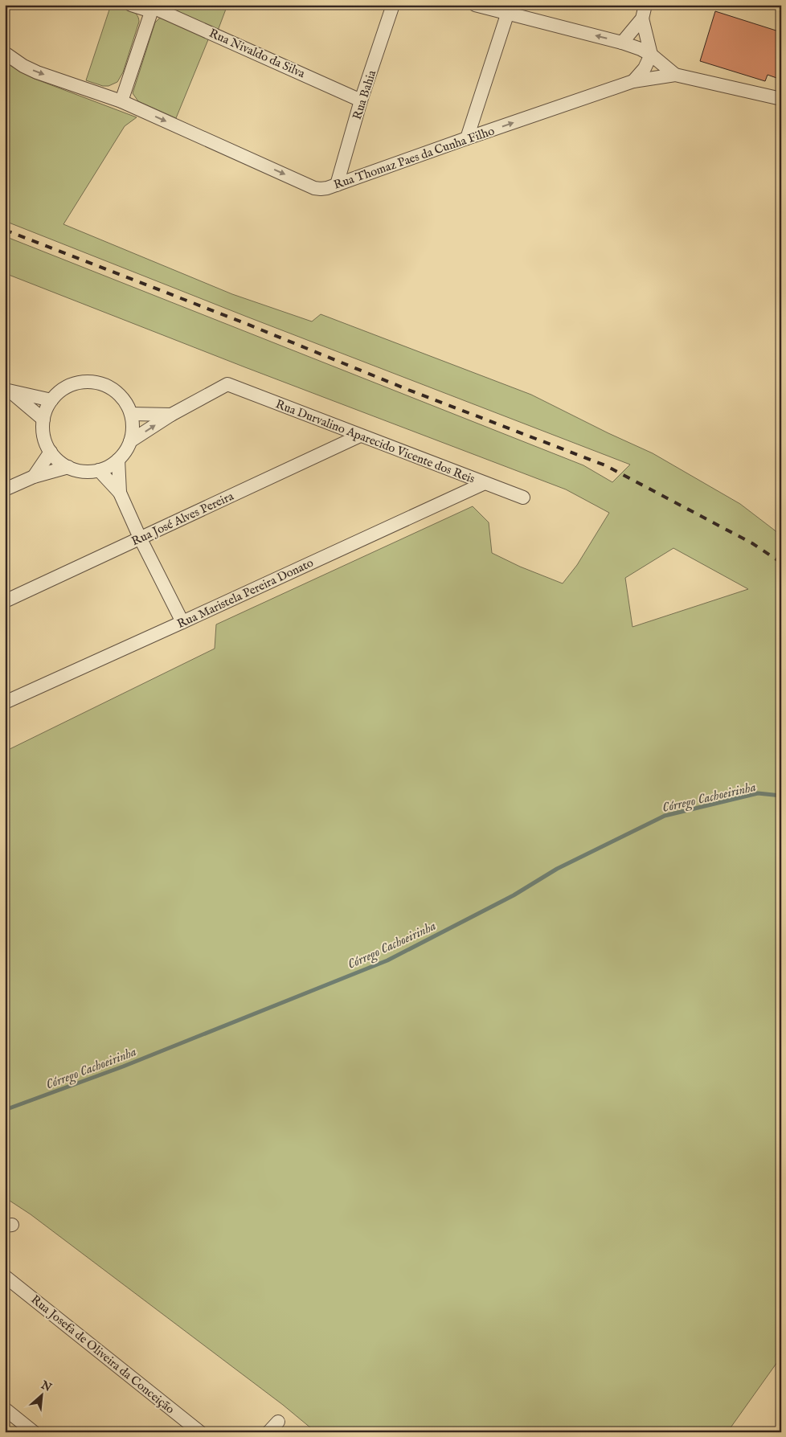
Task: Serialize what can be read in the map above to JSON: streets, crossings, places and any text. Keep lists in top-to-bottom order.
{
  "streets": {
    "street": [
      "Rua Nivaldo da Silva",
      "Rua Bahia",
      "Rua Thomaz Paes da Cunha Filho",
      "Rua Durvalino Aparecido Vicente dos Reis",
      "Rua José Alves Pereira",
      "Rua Maristela Pereira Donato",
      "Rua Josefa de Oliveira da Conceição"
    ]
  },
  "crossings": [
    ["Rua Nivaldo da Silva", "Rua Bahia"],
    ["Rua Bahia", "Rua Thomaz Paes da Cunha Filho"],
    ["Rua Durvalino Aparecido Vicente dos Reis", "Rua José Alves Pereira"],
    ["Rua Durvalino Aparecido Vicente dos Reis", "Rua Maristela Pereira Donato"]
  ],
  "water": ["Córrego Cachoeirinha"],
  "north": "top right"
}
